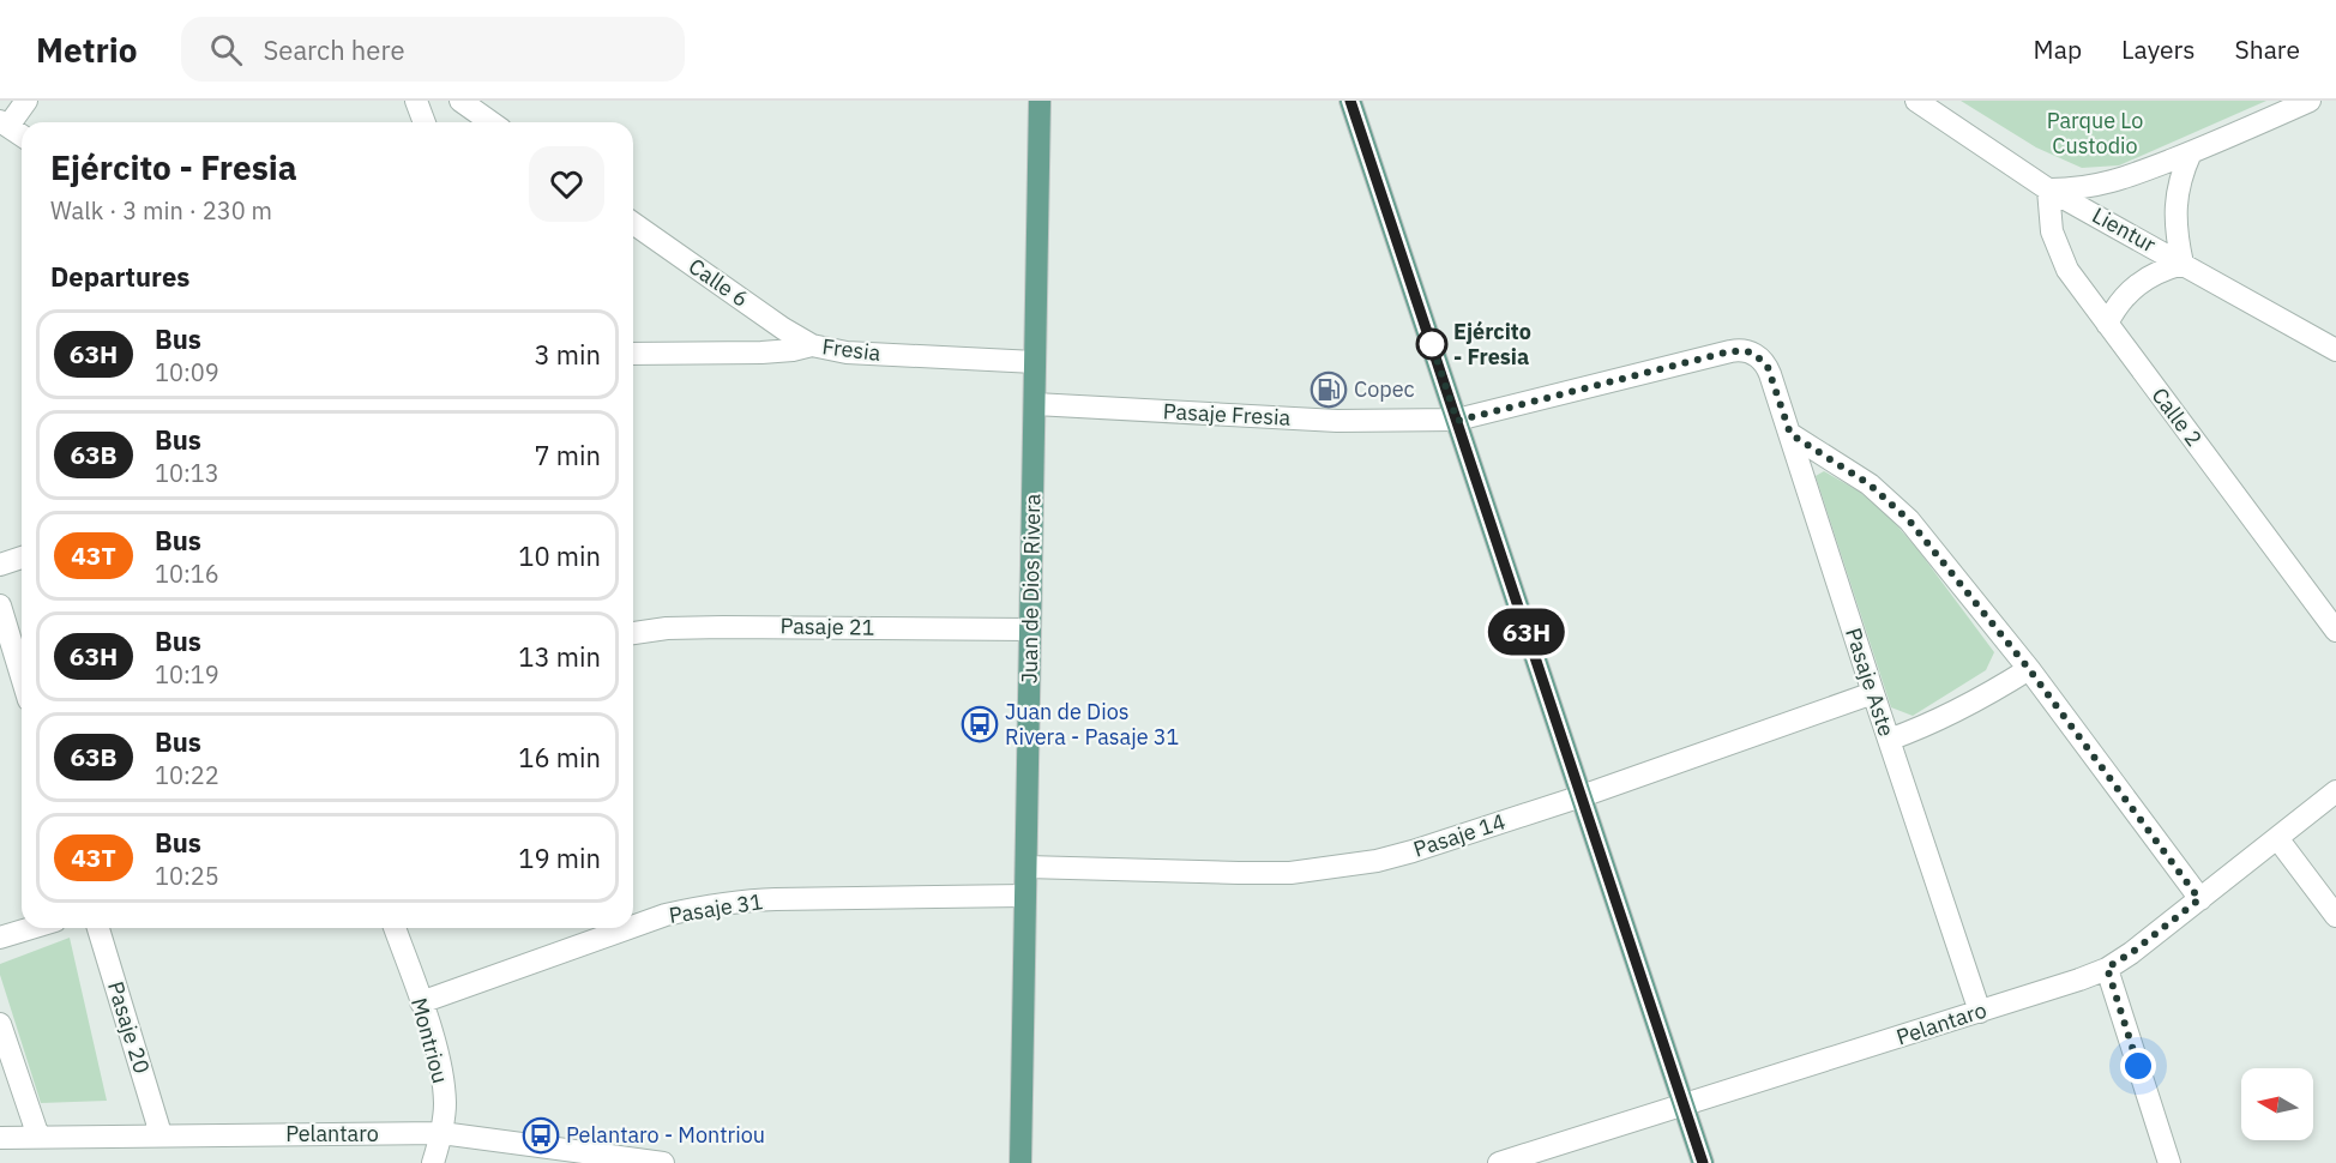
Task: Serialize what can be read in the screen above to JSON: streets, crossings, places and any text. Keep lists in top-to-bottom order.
{
  "streets": {
    "main road": ["Juan de Dios Rivera"],
    "street": [
      "Lientur",
      "Calle 6",
      "Fresia",
      "Pasaje Fresia",
      "Calle 2",
      "Pasaje 21",
      "Pasaje Aste",
      "Pasaje 14",
      "Pasaje 31",
      "Pelantaro",
      "Pasaje 20",
      "Montriou"
    ]
  },
  "crossings": [
    ["Lientur", "Calle 2"],
    ["Calle 6", "Fresia"],
    ["Fresia", "Juan de Dios Rivera"],
    ["Pasaje Fresia", "Juan de Dios Rivera"],
    ["Pasaje Fresia", "Pasaje Aste"],
    ["Juan de Dios Rivera", "Pasaje 21"],
    ["Juan de Dios Rivera", "Pasaje 14"],
    ["Juan de Dios Rivera", "Pasaje 31"],
    ["Pasaje Aste", "Pasaje 14"],
    ["Pasaje Aste", "Pelantaro"],
    ["Pasaje 31", "Montriou"],
    ["Pelantaro", "Pasaje 20"],
    ["Pelantaro", "Montriou"]
  ],
  "parks": ["Parque Lo Custodio"],
  "places": {
    "other": ["Ejército - Fresia"],
    "fuel station": ["Copec"],
    "bus stop": ["Juan de Dios Rivera - Pasaje 31", "Pelantaro - Montriou"]
  },
  "lines": ["bus line 63H"],
  "north": "left",
  "page": {
    "header": "Metrio",
    "search": "Search here",
    "nav": ["Map", "Layers", "Share"],
    "on_map": "63H",
    "heading": [
      ["Ejército - Fresia", "Walk · 3 min · 230 m"],
      "Departures"
    ],
    "list": [
      {
        "mark": "63H",
        "name": "Bus",
        "note": "10:09",
        "value": "3 min"
      },
      {
        "mark": "63B",
        "name": "Bus",
        "note": "10:13",
        "value": "7 min"
      },
      {
        "mark": "43T",
        "name": "Bus",
        "note": "10:16",
        "value": "10 min"
      },
      {
        "mark": "63H",
        "name": "Bus",
        "note": "10:19",
        "value": "13 min"
      },
      {
        "mark": "63B",
        "name": "Bus",
        "note": "10:22",
        "value": "16 min"
      },
      {
        "mark": "43T",
        "name": "Bus",
        "note": "10:25",
        "value": "19 min"
      }
    ]
  }
}
